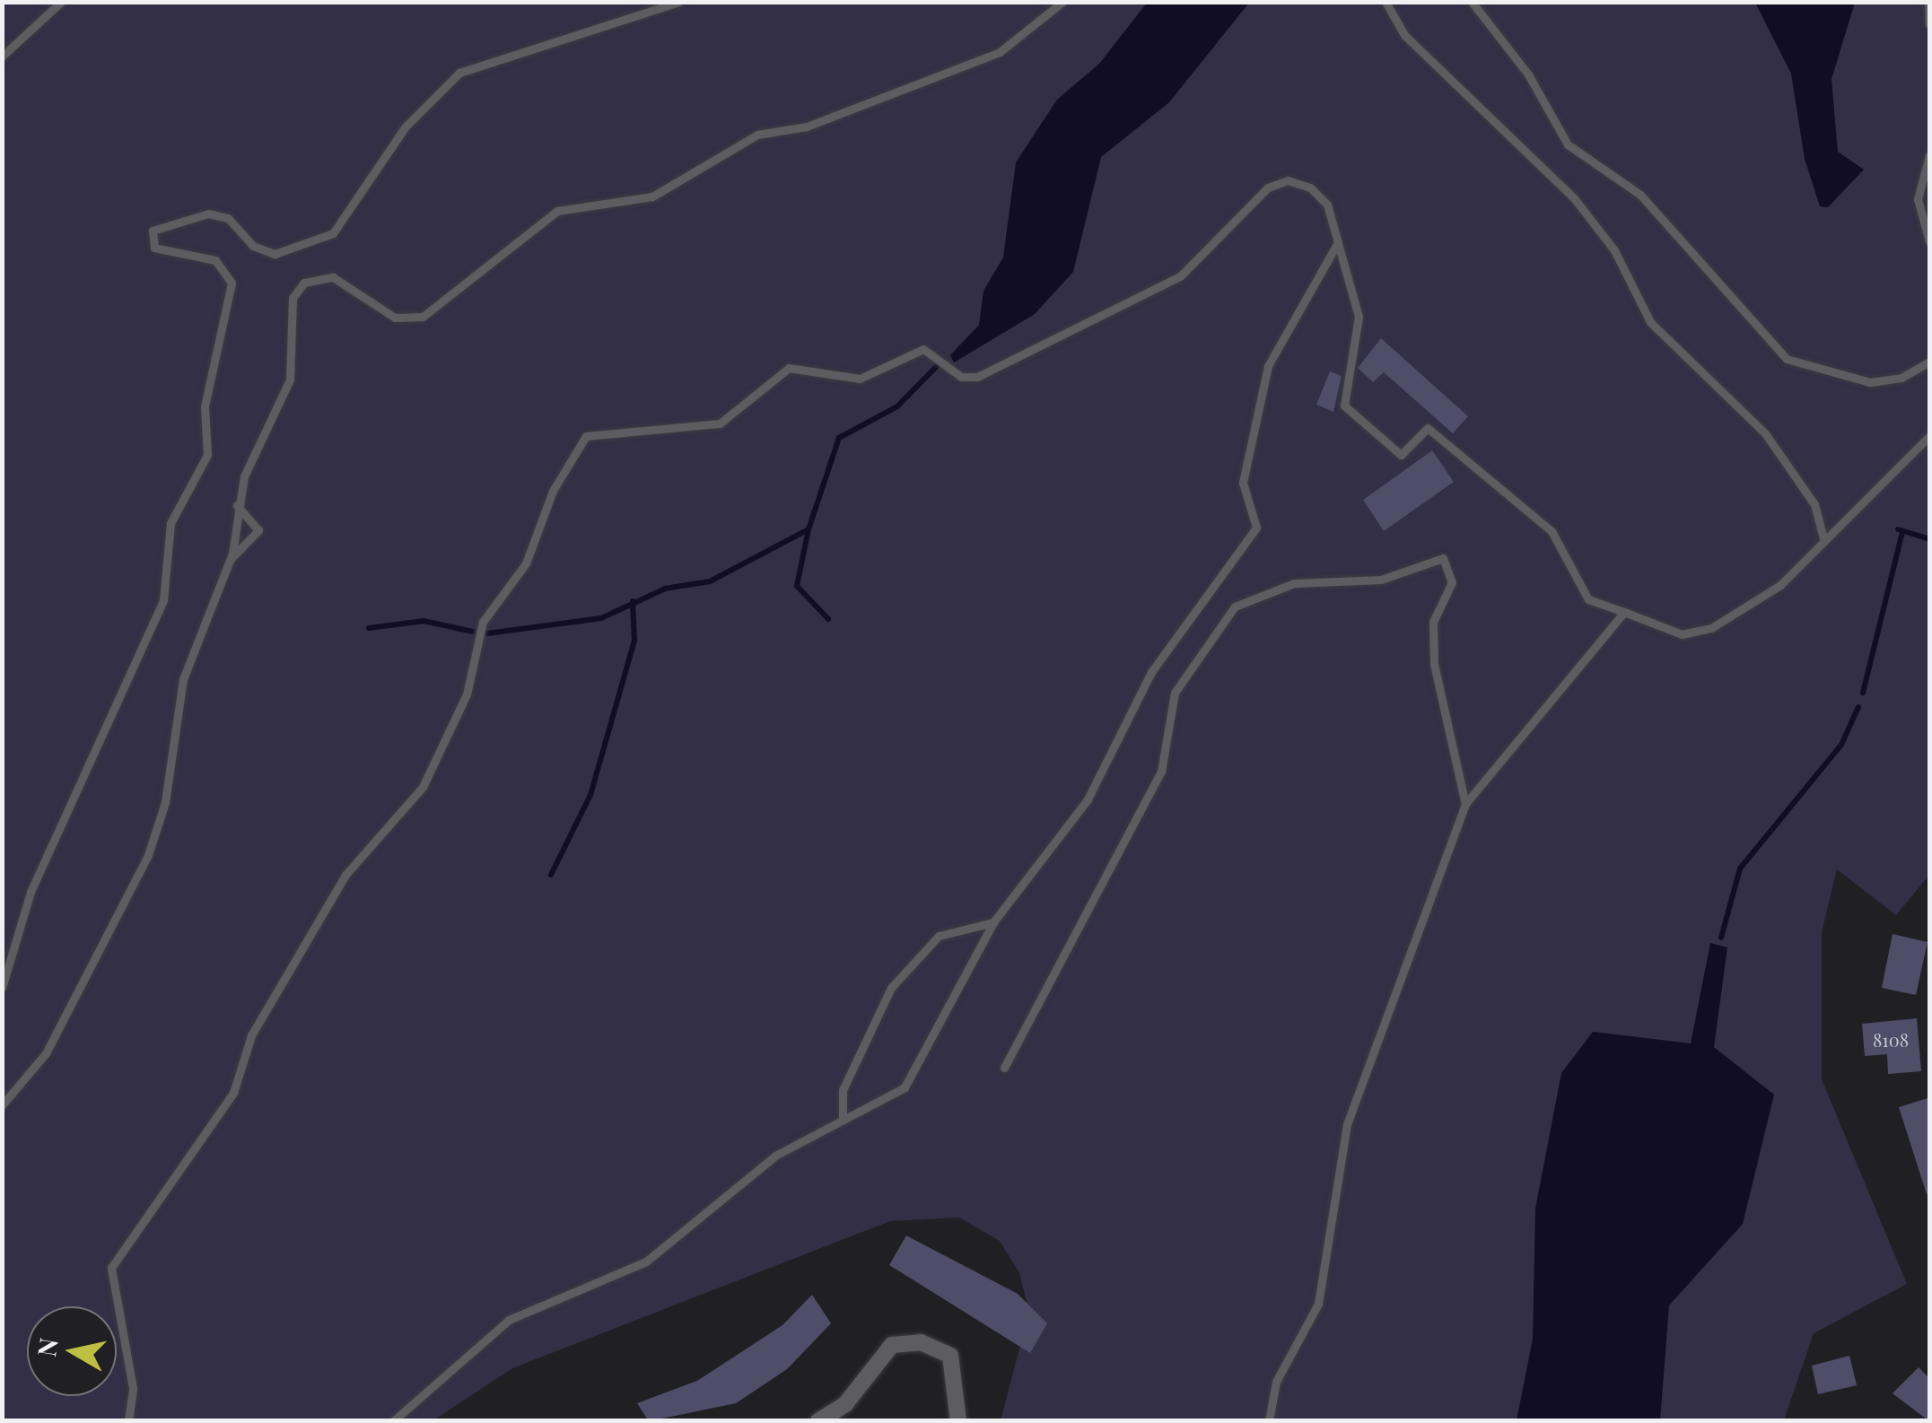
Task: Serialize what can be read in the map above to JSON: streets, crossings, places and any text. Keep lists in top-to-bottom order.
{
  "house_numbers": ["8108"],
  "north": "left"
}
